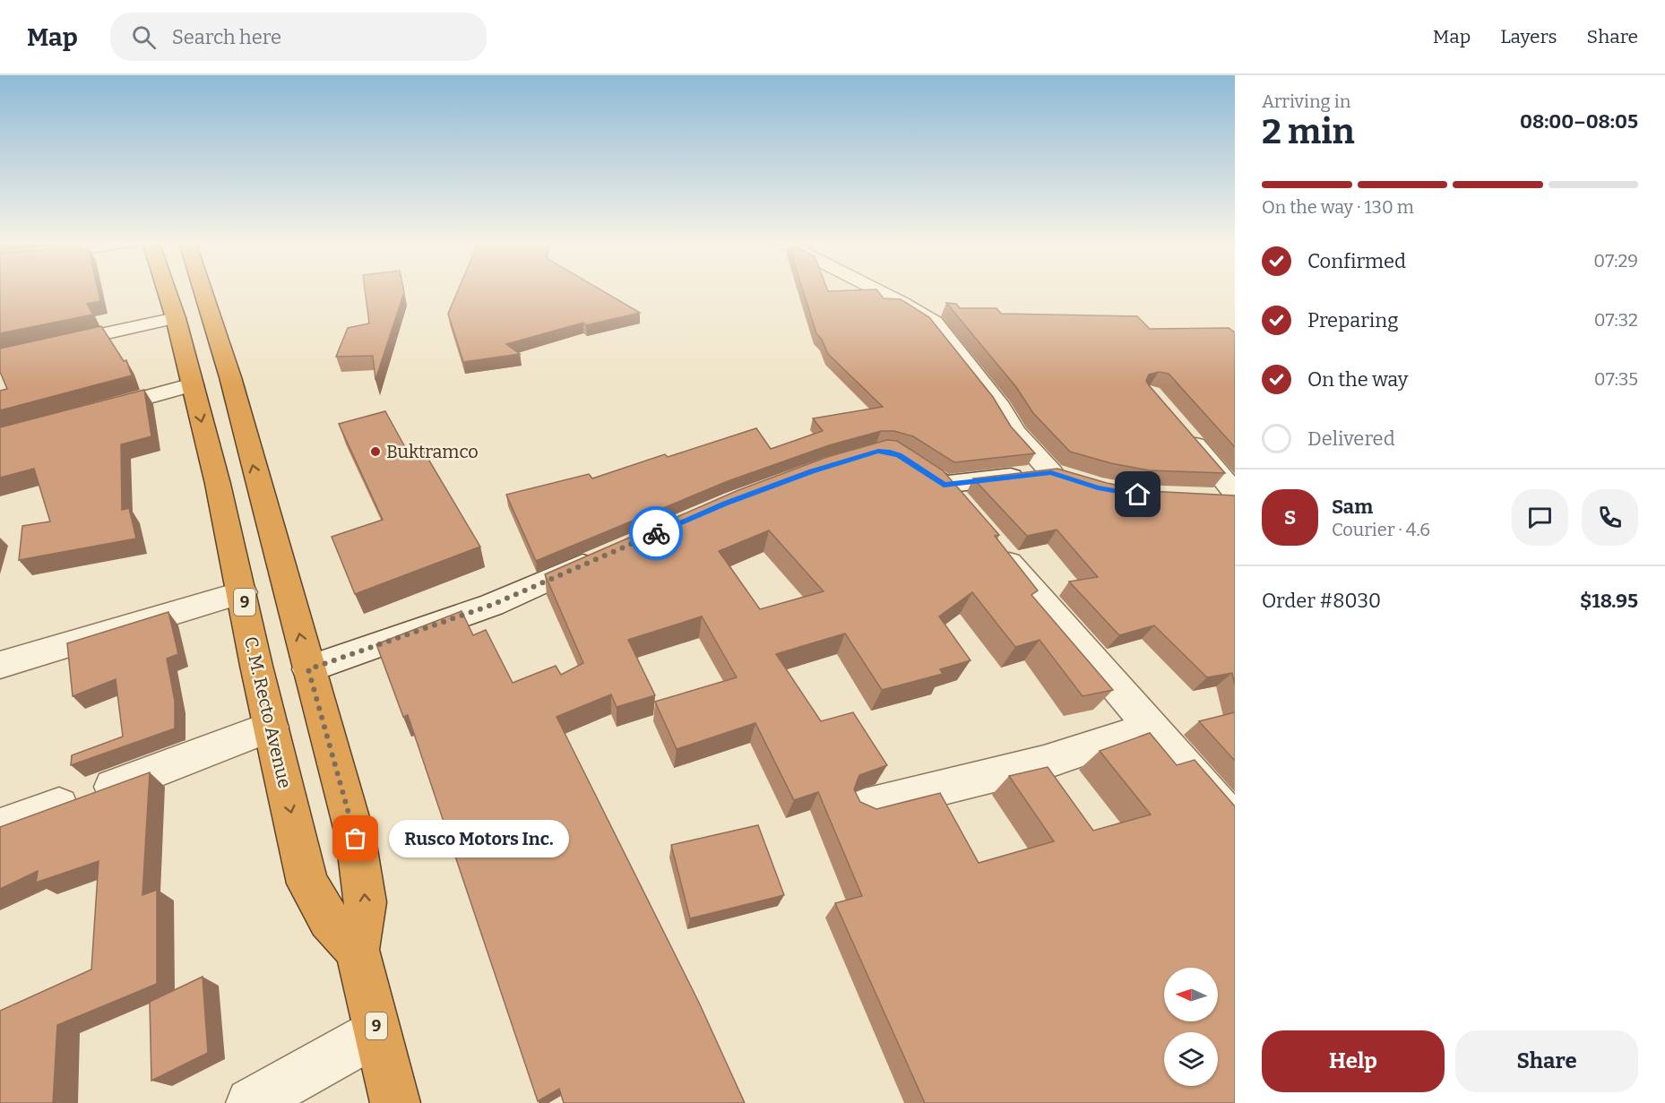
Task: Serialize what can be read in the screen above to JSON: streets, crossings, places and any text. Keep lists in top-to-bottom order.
{
  "streets": {
    "highway": ["9", "C. M. Recto Avenue"]
  },
  "places": ["Buktramco", "Rusco Motors Inc."],
  "north": "left",
  "page": {
    "header": "Map",
    "search": "Search here",
    "nav": ["Map", "Layers", "Share"],
    "heading": ["2 min", "Arriving in", "08:00–08:05"],
    "panel": [
      "Sam",
      "Courier · 4.6",
      "Order #8030",
      "$18.95"
    ],
    "bar": "On the way · 130 m",
    "list": [
      ["Confirmed", "07:29"],
      ["Preparing", "07:32"],
      ["On the way", "07:35"],
      "Delivered"
    ],
    "round": "S",
    "bubble": "Rusco Motors Inc.",
    "buttons": ["Help", "Share"]
  }
}
